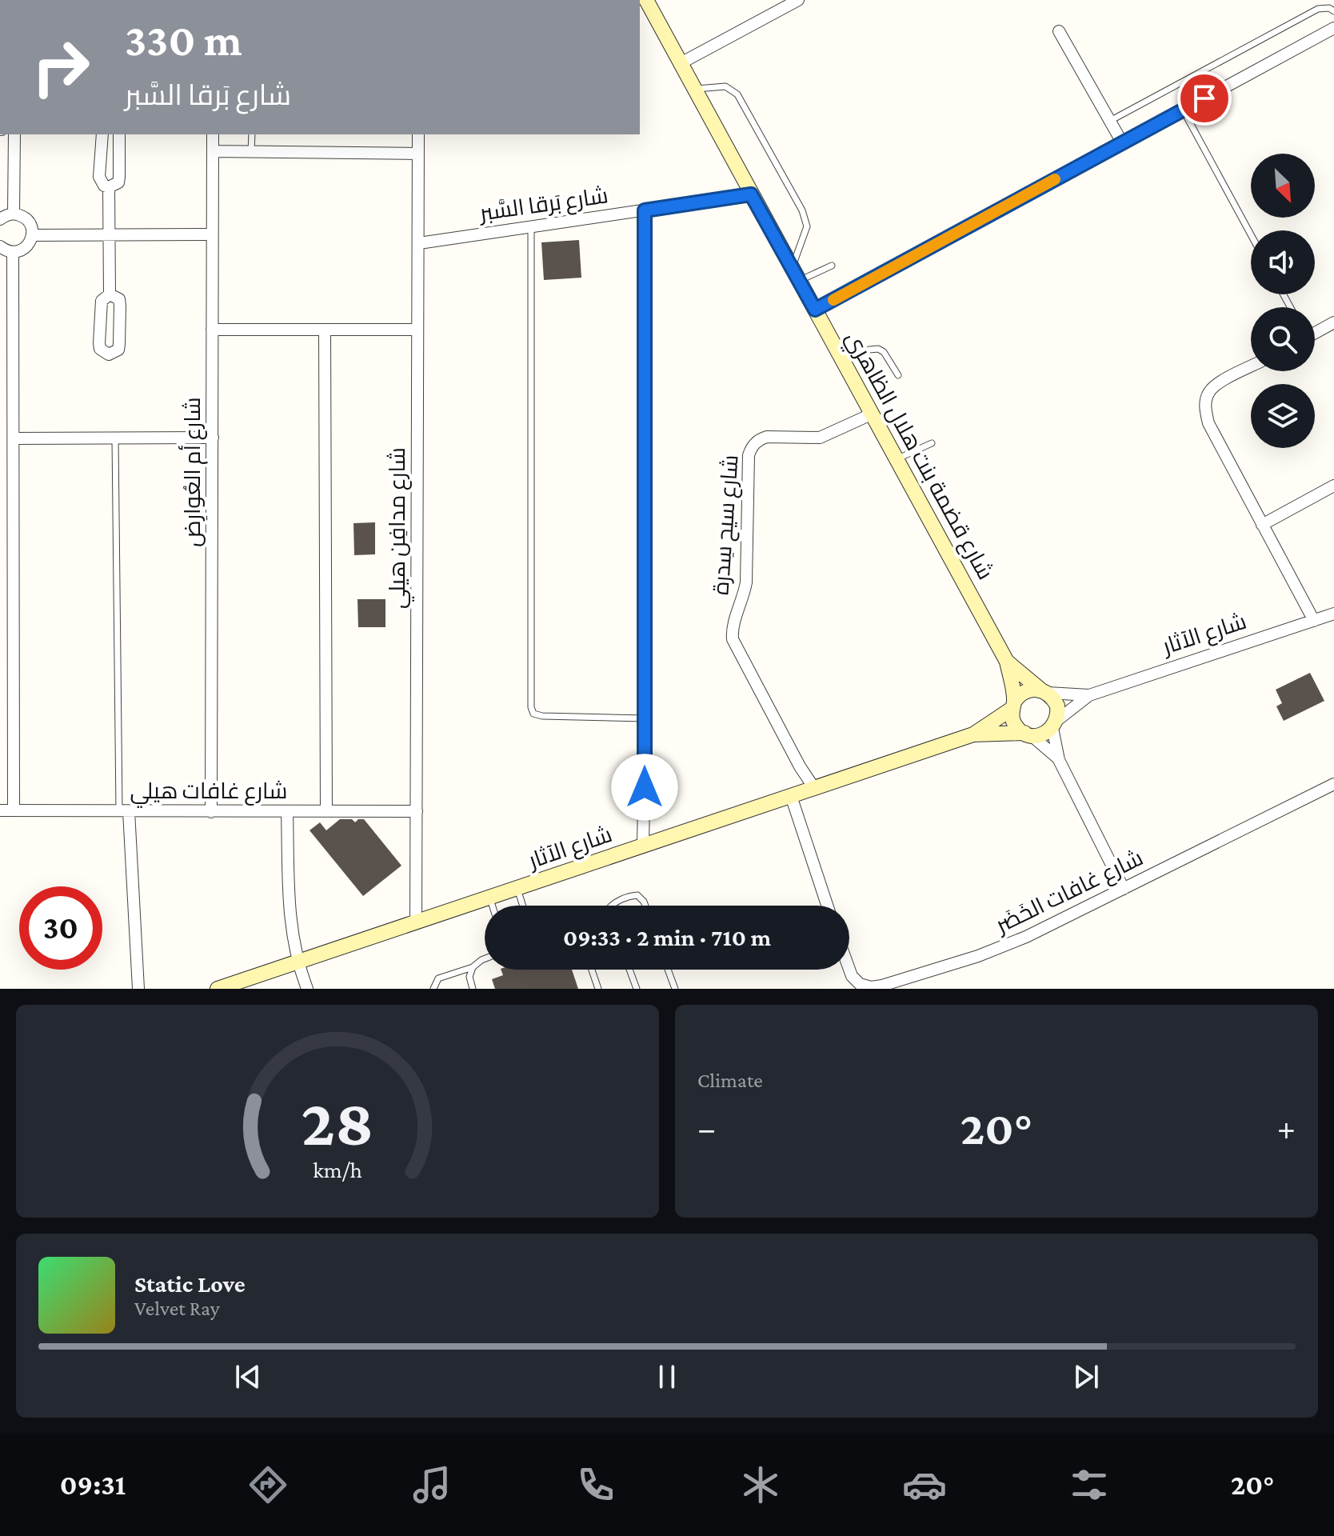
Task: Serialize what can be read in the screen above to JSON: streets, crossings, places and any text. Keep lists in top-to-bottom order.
{
  "streets": {
    "street": [
      "شارع بَرقا السَّبر",
      "شارع قضمة بنت هلال الظاهري",
      "شارع أم العُوارِض",
      "شارع سيح سِدرة",
      "شارع مدافِن هيلي",
      "شارع الآثار",
      "شارع غافات هيلي",
      "شارع غافات الخَضَر"
    ]
  },
  "crossings": [
    ["شارع بَرقا السَّبر", "شارع قضمة بنت هلال الظاهري"],
    ["شارع بَرقا السَّبر", "شارع مدافِن هيلي"],
    ["شارع قضمة بنت هلال الظاهري", "شارع سيح سِدرة"],
    ["شارع قضمة بنت هلال الظاهري", "شارع الآثار"],
    ["شارع أم العُوارِض", "شارع غافات هيلي"],
    ["شارع سيح سِدرة", "شارع الآثار"],
    ["شارع مدافِن هيلي", "شارع الآثار"],
    ["شارع مدافِن هيلي", "شارع غافات هيلي"]
  ],
  "north": "bottom right",
  "page": {
    "turn": ["330 m", "شارع بَرقا السَّبر"],
    "limit": "30",
    "trip": "09:33 · 2 min · 710 m",
    "tile": "Climate",
    "heat": ["−", "20°", "+"],
    "song": ["Static Love", "Velvet Ray"],
    "tabs": ["09:31", "20°"],
    "gauge": ["28", "km/h"]
  }
}
